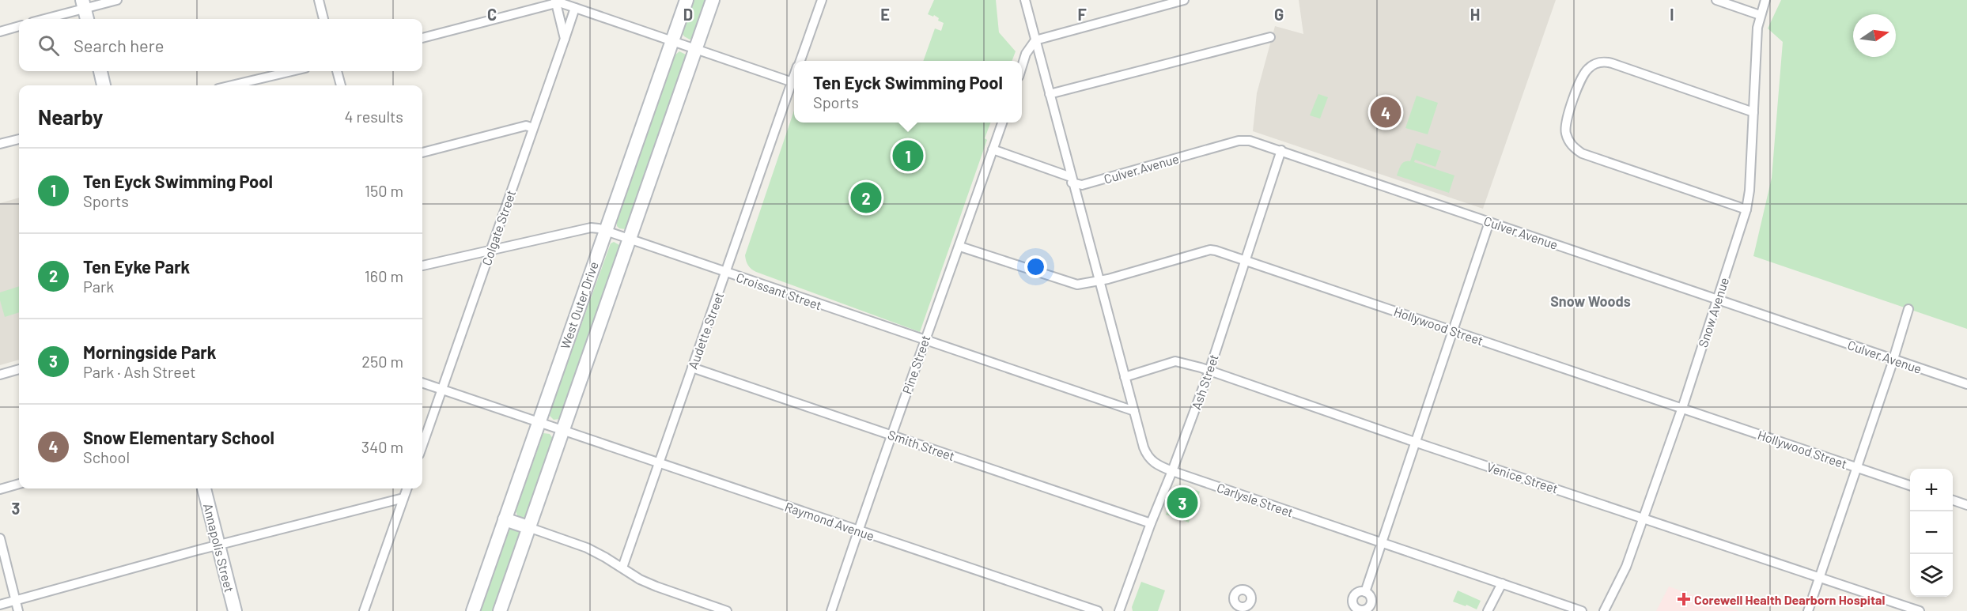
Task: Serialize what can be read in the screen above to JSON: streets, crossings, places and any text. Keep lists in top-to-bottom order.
{
  "streets": {
    "main road": ["West Outer Drive", "Annapolis Street"],
    "street": [
      "Culver Avenue",
      "Colgate Street",
      "Croissant Street",
      "Snow Avenue",
      "Hollywood Street",
      "Audette Street",
      "Pine Street",
      "Ash Street",
      "Smith Street",
      "Venice Street",
      "Carlysle Street",
      "Raymond Avenue"
    ]
  },
  "crossings": [
    ["Culver Avenue", "Snow Avenue"],
    ["Culver Avenue", "Pine Street"],
    ["Culver Avenue", "Ash Street"],
    ["Culver Avenue", "Carlysle Street"],
    ["Colgate Street", "Croissant Street"],
    ["Colgate Street", "Raymond Avenue"],
    ["Croissant Street", "West Outer Drive"],
    ["Croissant Street", "Audette Street"],
    ["Croissant Street", "Pine Street"],
    ["Croissant Street", "Carlysle Street"],
    ["West Outer Drive", "Raymond Avenue"],
    ["Snow Avenue", "Hollywood Street"],
    ["Snow Avenue", "Venice Street"],
    ["Hollywood Street", "Pine Street"],
    ["Hollywood Street", "Ash Street"],
    ["Hollywood Street", "Carlysle Street"],
    ["Audette Street", "Smith Street"],
    ["Audette Street", "Raymond Avenue"],
    ["Pine Street", "Smith Street"],
    ["Pine Street", "Raymond Avenue"],
    ["Ash Street", "Smith Street"],
    ["Ash Street", "Venice Street"],
    ["Ash Street", "Carlysle Street"],
    ["Venice Street", "Carlysle Street"]
  ],
  "districts": ["Snow Woods"],
  "places": {
    "health": ["Corewell Health Dearborn Hospital"]
  },
  "north": "right",
  "page": {
    "search": "Search here",
    "popup": ["Ten Eyck Swimming Pool", "Sports"],
    "heading": ["Nearby", "4 results"],
    "pins": [
      "4",
      "1",
      "2",
      "3"
    ],
    "list": [
      {
        "mark": "1",
        "name": "Ten Eyck Swimming Pool",
        "note": "Sports",
        "value": "150 m"
      },
      {
        "mark": "2",
        "name": "Ten Eyke Park",
        "note": "Park",
        "value": "160 m"
      },
      {
        "mark": "3",
        "name": "Morningside Park",
        "note": "Park · Ash Street",
        "value": "250 m"
      },
      {
        "mark": "4",
        "name": "Snow Elementary School",
        "note": "School",
        "value": "340 m"
      }
    ],
    "map_buttons": ["+", "−"]
  },
  "grid": {
    "columns": [
      "C",
      "D",
      "E",
      "F",
      "G",
      "H",
      "I"
    ],
    "rows": ["3"]
  }
}
